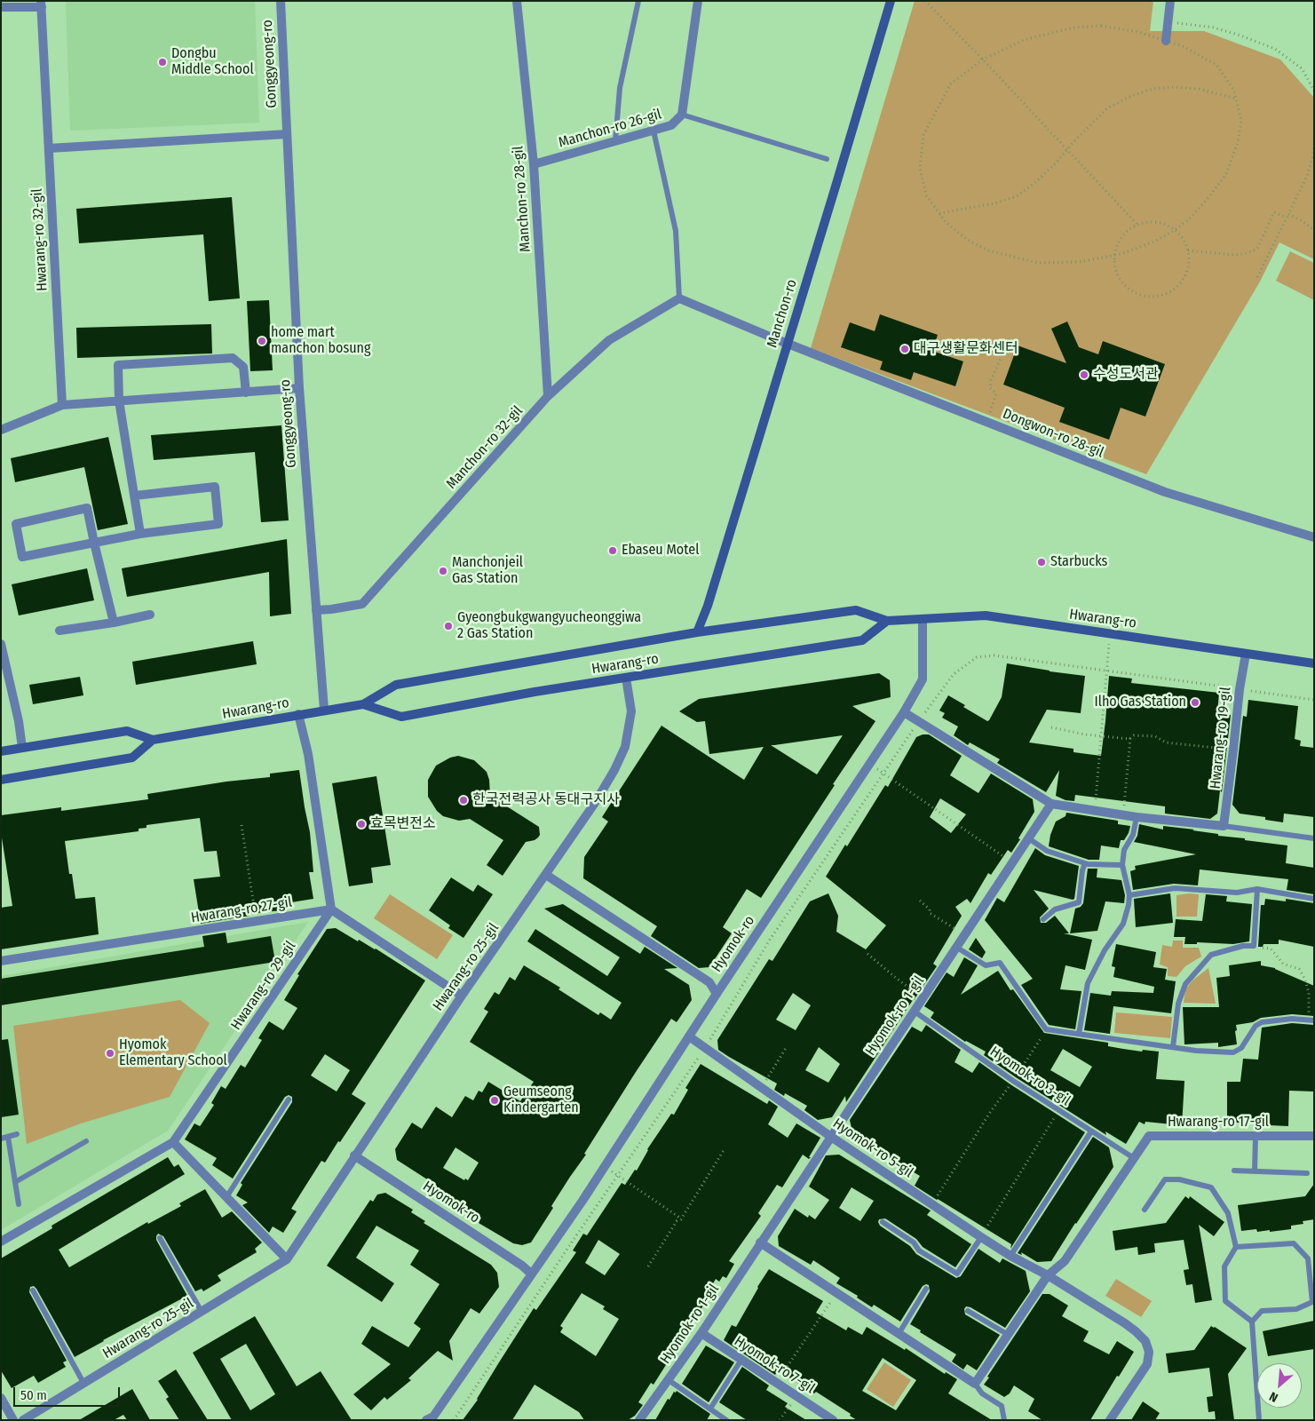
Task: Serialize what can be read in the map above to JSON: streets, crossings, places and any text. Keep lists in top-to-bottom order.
{
  "streets": {
    "main road": ["Manchon-ro", "Hwarang-ro"],
    "street": [
      "Gonggyeong-ro",
      "Manchon-ro 26-gil",
      "Manchon-ro 28-gil",
      "Hwarang-ro 32-gil",
      "Dongwon-ro 28-gil",
      "Manchon-ro 32-gil",
      "Hwarang-ro 19-gil",
      "Hwarang-ro 27-gil",
      "Hyomok-ro",
      "Hwarang-ro 25-gil",
      "Hwarang-ro 29-gil",
      "Hyomok-ro 1-gil",
      "Hwarang-ro 17-gil",
      "Hyomok-ro 5-gil",
      "Hyomok-ro 7-gil"
    ],
    "lane": ["Hyomok-ro 3-gil"]
  },
  "crossings": [
    ["Gonggyeong-ro", "Manchon-ro 32-gil"],
    ["Gonggyeong-ro", "Hwarang-ro"],
    ["Manchon-ro 26-gil", "Manchon-ro 28-gil"],
    ["Manchon-ro 28-gil", "Manchon-ro 32-gil"],
    ["Manchon-ro", "Dongwon-ro 28-gil"],
    ["Manchon-ro", "Hwarang-ro"],
    ["Hwarang-ro", "Hwarang-ro 19-gil"],
    ["Hwarang-ro", "Hyomok-ro"],
    ["Hwarang-ro", "Hwarang-ro 25-gil"],
    ["Hwarang-ro 27-gil", "Hwarang-ro 29-gil"],
    ["Hyomok-ro", "Hwarang-ro 25-gil"],
    ["Hyomok-ro", "Hyomok-ro 5-gil"],
    ["Hyomok-ro 1-gil", "Hyomok-ro 3-gil"],
    ["Hyomok-ro 1-gil", "Hyomok-ro 5-gil"],
    ["Hyomok-ro 1-gil", "Hyomok-ro 7-gil"],
    ["Hyomok-ro 3-gil", "Hwarang-ro 17-gil"]
  ],
  "places": [
    "Dongbu Middle School",
    "home mart manchon bosung",
    "대구생활문화센터",
    "수성도서관",
    "Ebaseu Motel",
    "Starbucks",
    "Manchonjeil Gas Station",
    "Gyeongbukgwangyucheonggiwa 2 Gas Station",
    "Ilho Gas Station",
    "한국전력공사 동대구지사",
    "효목변전소",
    "Hyomok Elementary School",
    "Geumseong Kindergarten"
  ],
  "scale_bar": "50 m",
  "north": "bottom left"
}
